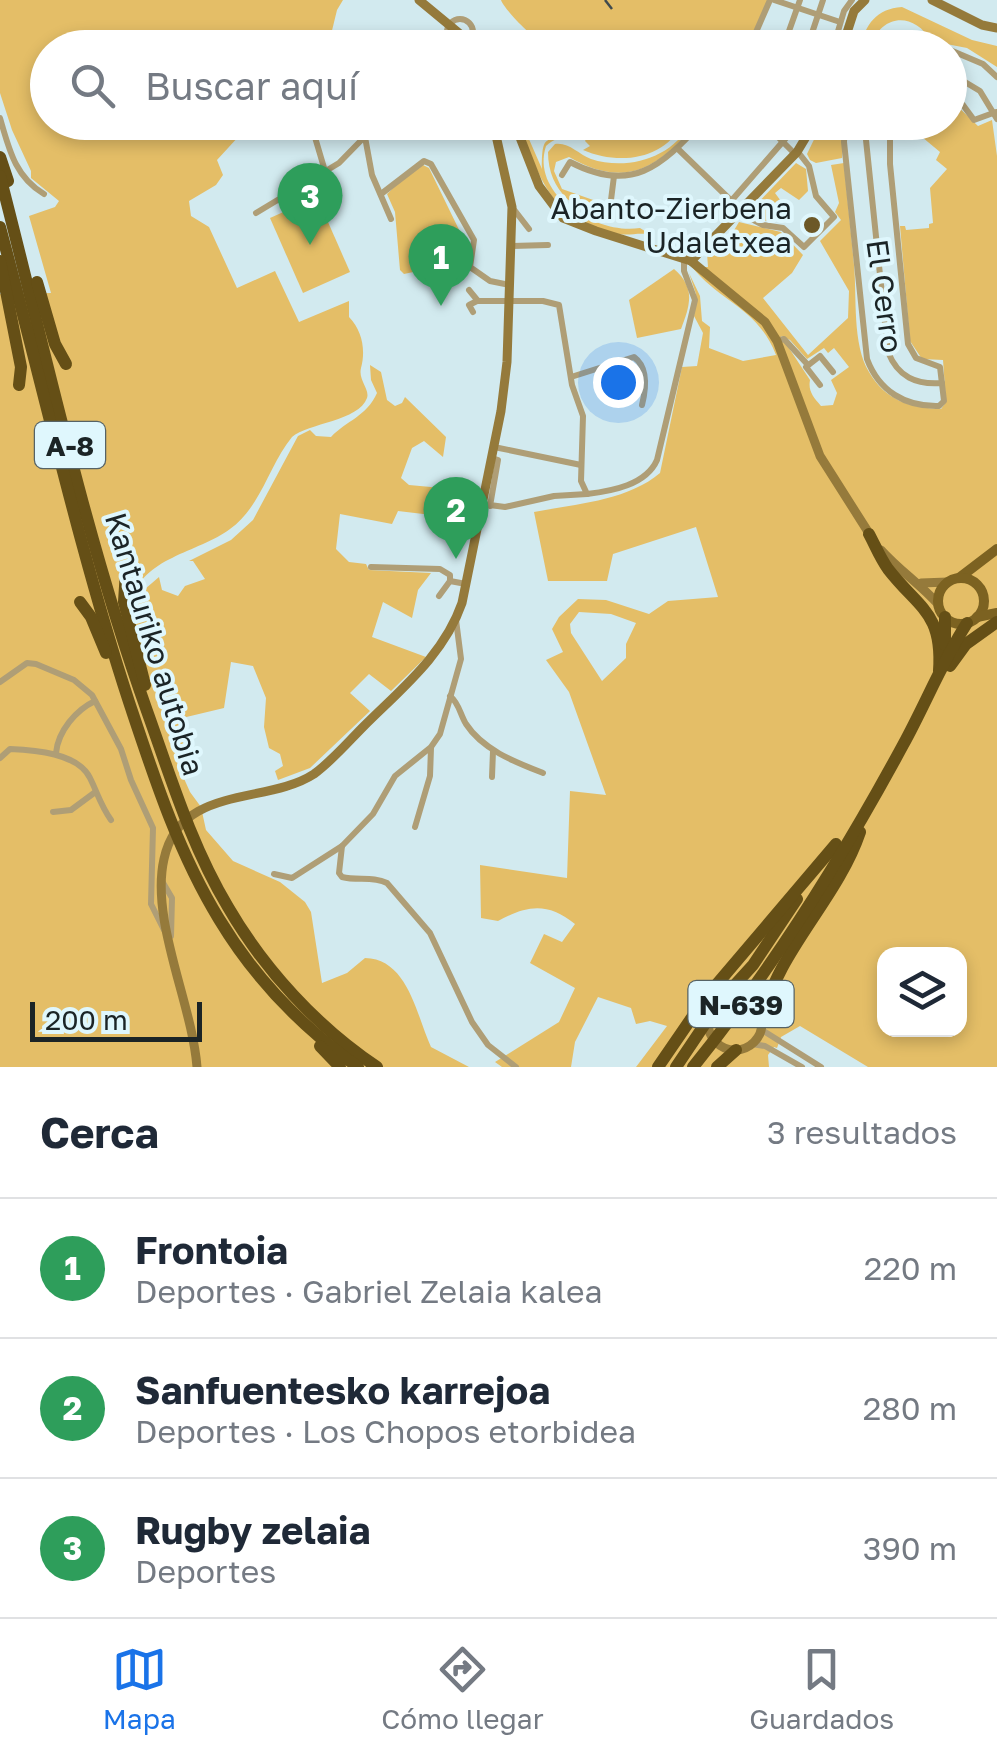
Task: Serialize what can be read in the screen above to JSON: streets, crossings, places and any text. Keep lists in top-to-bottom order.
{
  "streets": {
    "highway": ["A-8", "Kantauriko autobia", "N-639"],
    "street": ["El Cerro"]
  },
  "places": ["Abanto-Zierbena Udaletxea"],
  "scale_bar": "200 m",
  "page": {
    "search": "Buscar aquí",
    "pins": ["3", "1", "2"],
    "scale": "200 m",
    "heading": ["Cerca", "3 resultados"],
    "list": [
      {
        "mark": "1",
        "name": "Frontoia",
        "note": "Deportes · Gabriel Zelaia kalea",
        "value": "220 m"
      },
      {
        "mark": "2",
        "name": "Sanfuentesko karrejoa",
        "note": "Deportes · Los Chopos etorbidea",
        "value": "280 m"
      },
      {
        "mark": "3",
        "name": "Rugby zelaia",
        "note": "Deportes",
        "value": "390 m"
      }
    ],
    "nav": ["Mapa", "Cómo llegar", "Guardados"]
  }
}
